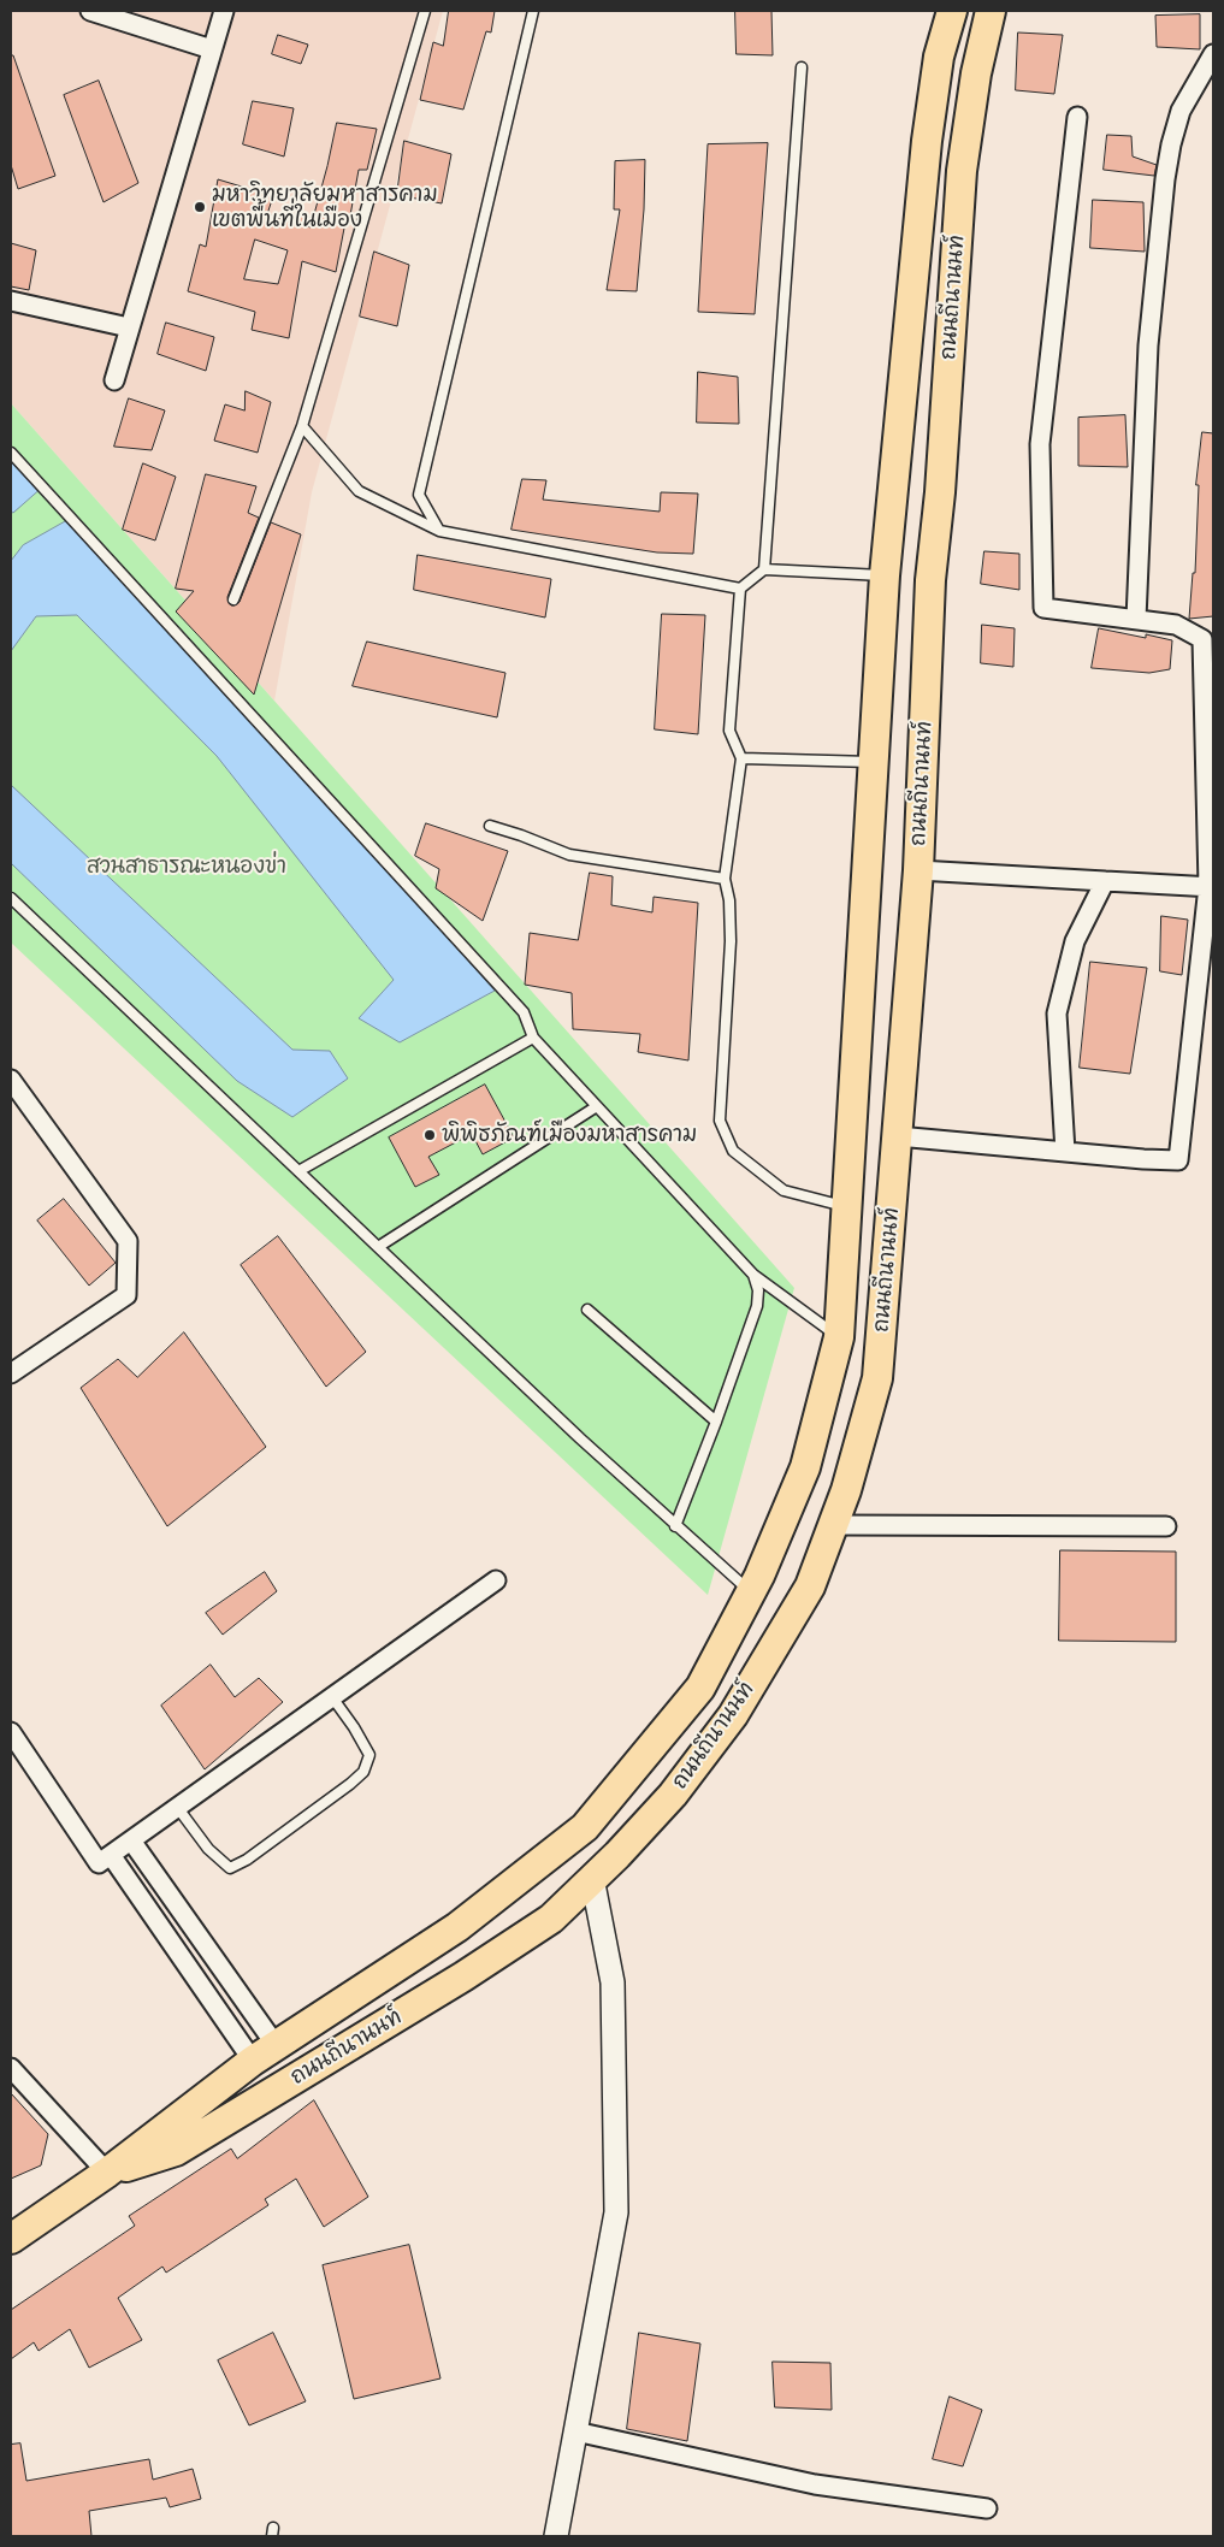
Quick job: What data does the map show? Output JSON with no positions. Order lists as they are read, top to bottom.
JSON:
{
  "streets": {
    "main road": ["ถนนถีนานนท์"]
  },
  "parks": ["สวนสาธารณะหนองข่า"],
  "places": ["มหาวิทยาลัยมหาสารคาม เขตพื้นที่ในเมือง", "พิพิธภัณฑ์เมืองมหาสารคาม"]
}
